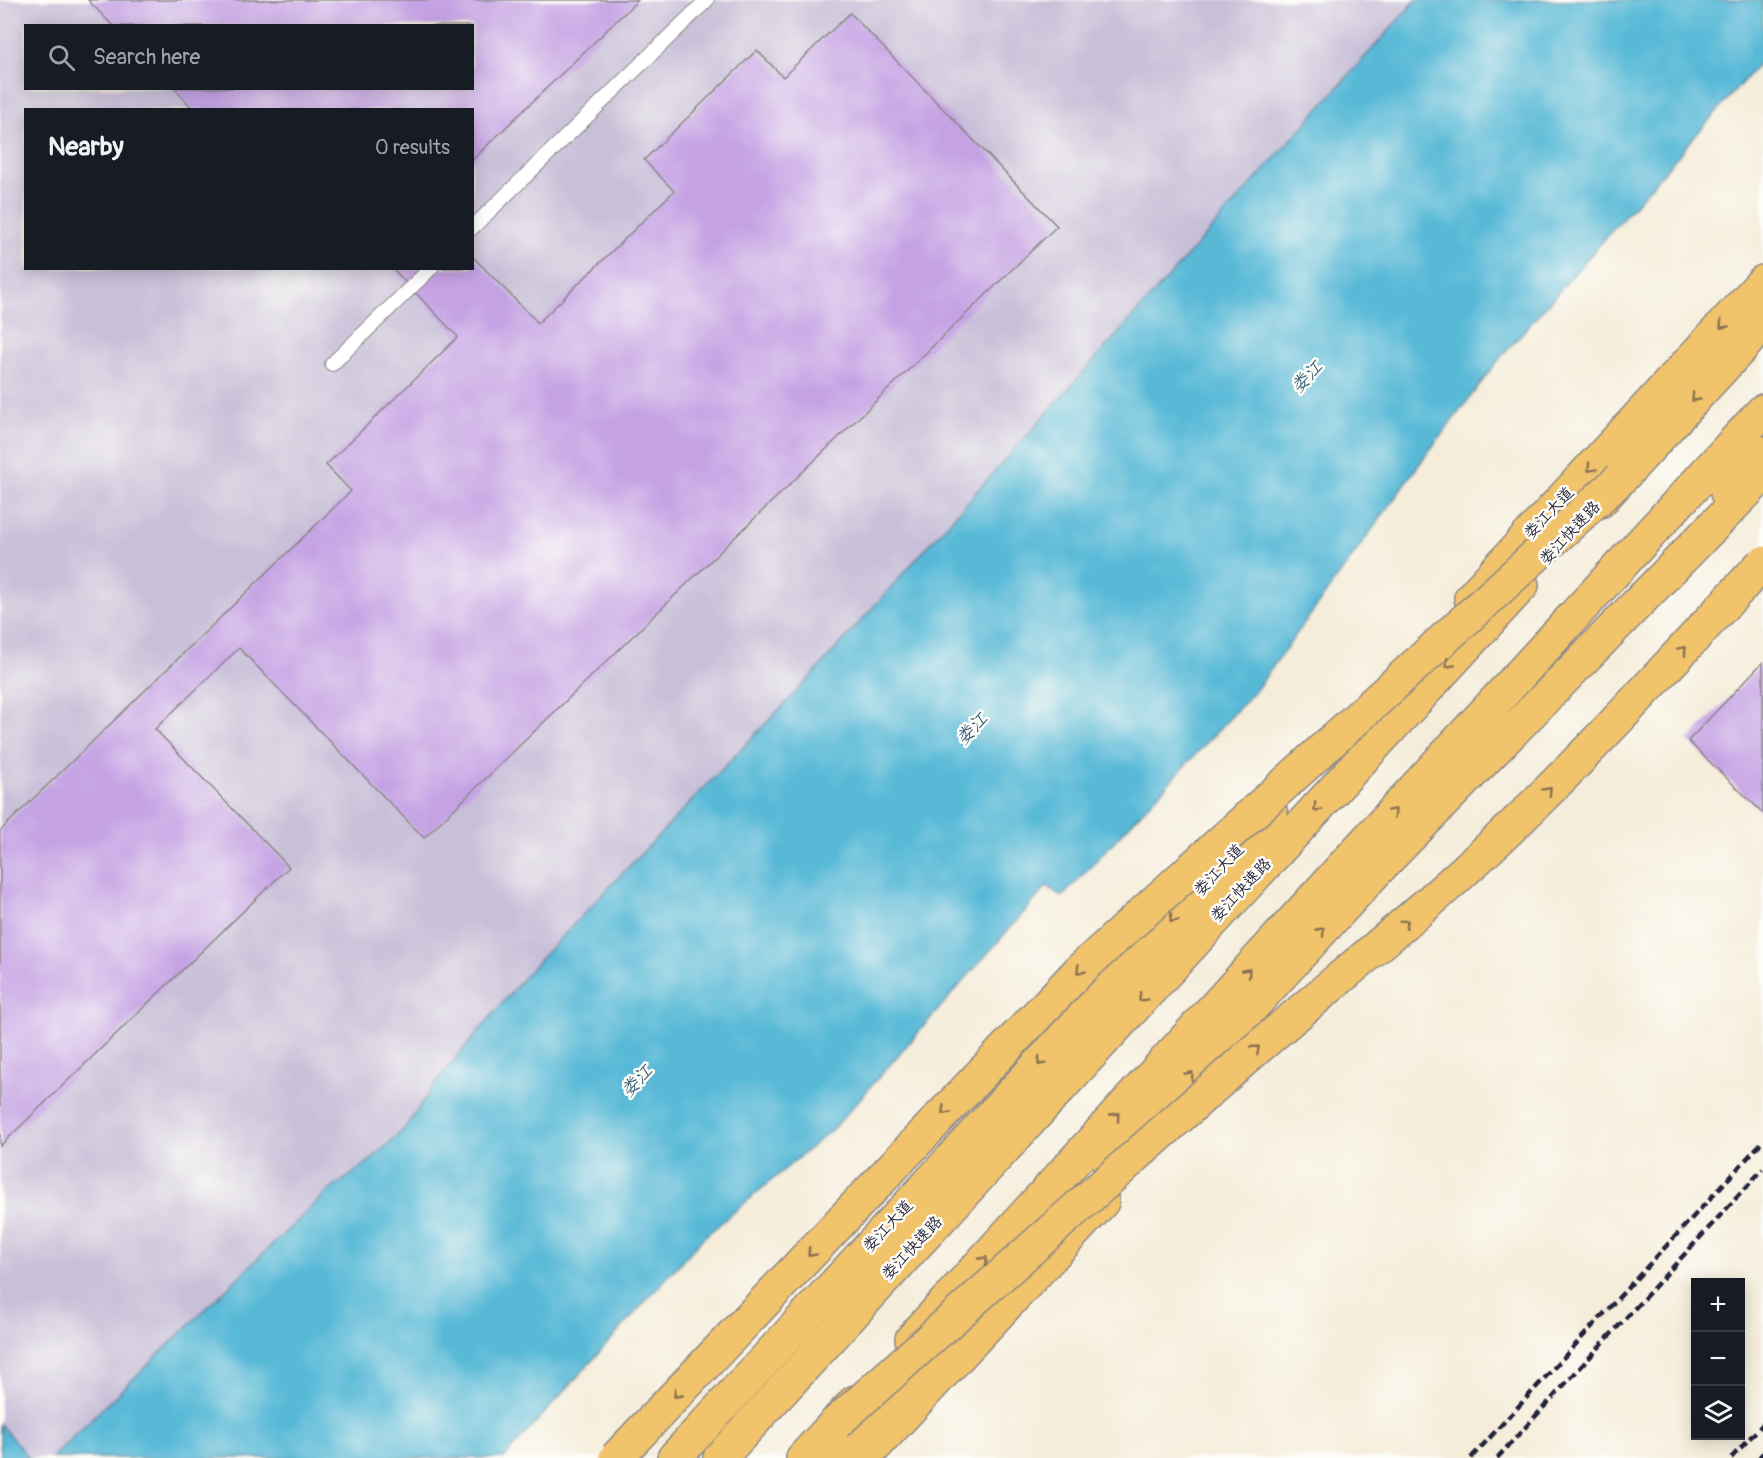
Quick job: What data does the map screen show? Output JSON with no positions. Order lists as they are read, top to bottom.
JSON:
{
  "streets": {
    "main road": ["娄江大道", "娄江快速路"]
  },
  "water": ["娄江"],
  "page": {
    "search": "Search here",
    "heading": ["Nearby", "0 results"],
    "map_buttons": ["+", "−"]
  }
}
